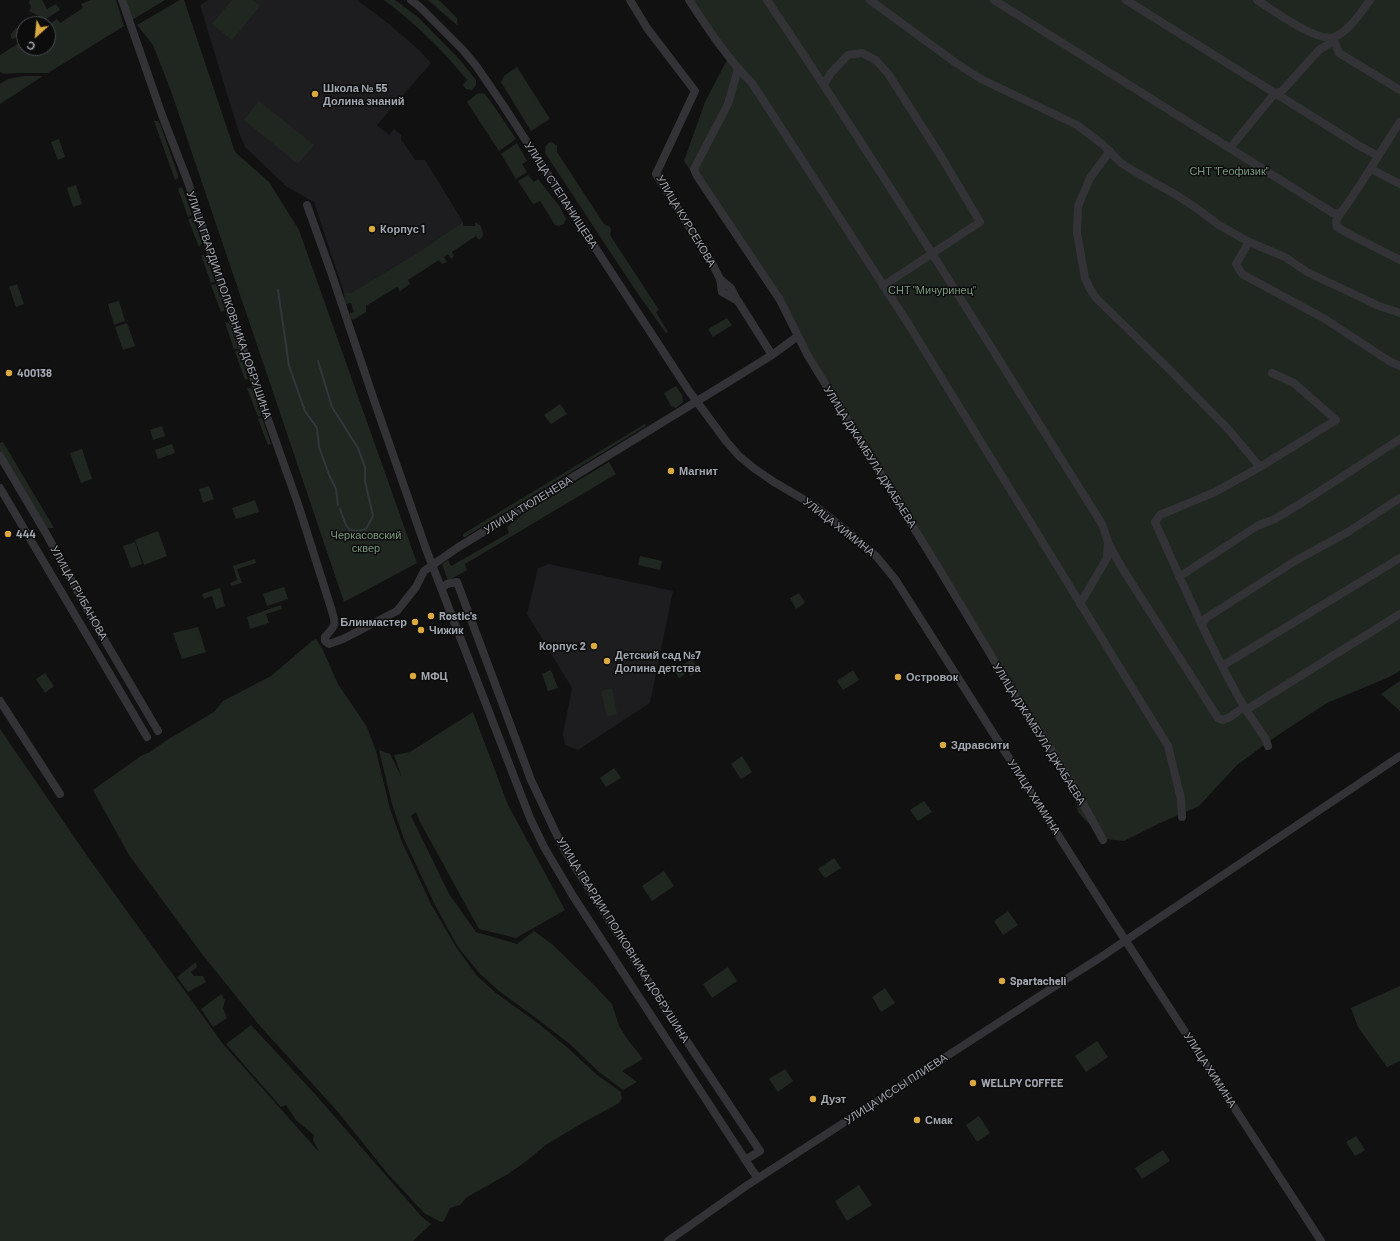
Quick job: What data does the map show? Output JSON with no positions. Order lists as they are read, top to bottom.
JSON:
{
  "streets": {
    "street": [
      "УЛИЦА СТЕПАНИЩЕВА",
      "УЛИЦА КУРСЕКОВА",
      "УЛИЦА ГВАРДИИ ПОЛКОВНИКА ДОБРУШИНА",
      "УЛИЦА ДЖАМБУЛА ДЖАБАЕВА",
      "УЛИЦА ТЮЛЕНЕВА",
      "УЛИЦА ХИМИНА",
      "УЛИЦА ГРИБАНОВА",
      "УЛИЦА ИССЫ ПЛИЕВА"
    ]
  },
  "crossings": [
    ["УЛИЦА СТЕПАНИЩЕВА", "УЛИЦА ТЮЛЕНЕВА"],
    ["УЛИЦА СТЕПАНИЩЕВА", "УЛИЦА ХИМИНА"],
    ["УЛИЦА КУРСЕКОВА", "УЛИЦА ТЮЛЕНЕВА"],
    ["УЛИЦА ГВАРДИИ ПОЛКОВНИКА ДОБРУШИНА", "УЛИЦА ТЮЛЕНЕВА"],
    ["УЛИЦА ГВАРДИИ ПОЛКОВНИКА ДОБРУШИНА", "УЛИЦА ИССЫ ПЛИЕВА"],
    ["УЛИЦА ДЖАМБУЛА ДЖАБАЕВА", "УЛИЦА ТЮЛЕНЕВА"],
    ["УЛИЦА ТЮЛЕНЕВА", "УЛИЦА ХИМИНА"],
    ["УЛИЦА ХИМИНА", "УЛИЦА ИССЫ ПЛИЕВА"]
  ],
  "parks": ["СНТ \"Геофизик\"", "СНТ \"Мичуринец\"", "Черкасовский сквер"],
  "places": [
    "Школа № 55 Долина знаний",
    "Корпус 1",
    "400138",
    "Магнит",
    "444",
    "Rostic's",
    "Блинмастер",
    "Чижик",
    "Корпус 2",
    "Детский сад №7 Долина детства",
    "МФЦ",
    "Островок",
    "Здравсити",
    "Spartacheli",
    "WELLPY COFFEE",
    "Дуэт",
    "Смак"
  ],
  "north": "bottom left"
}
